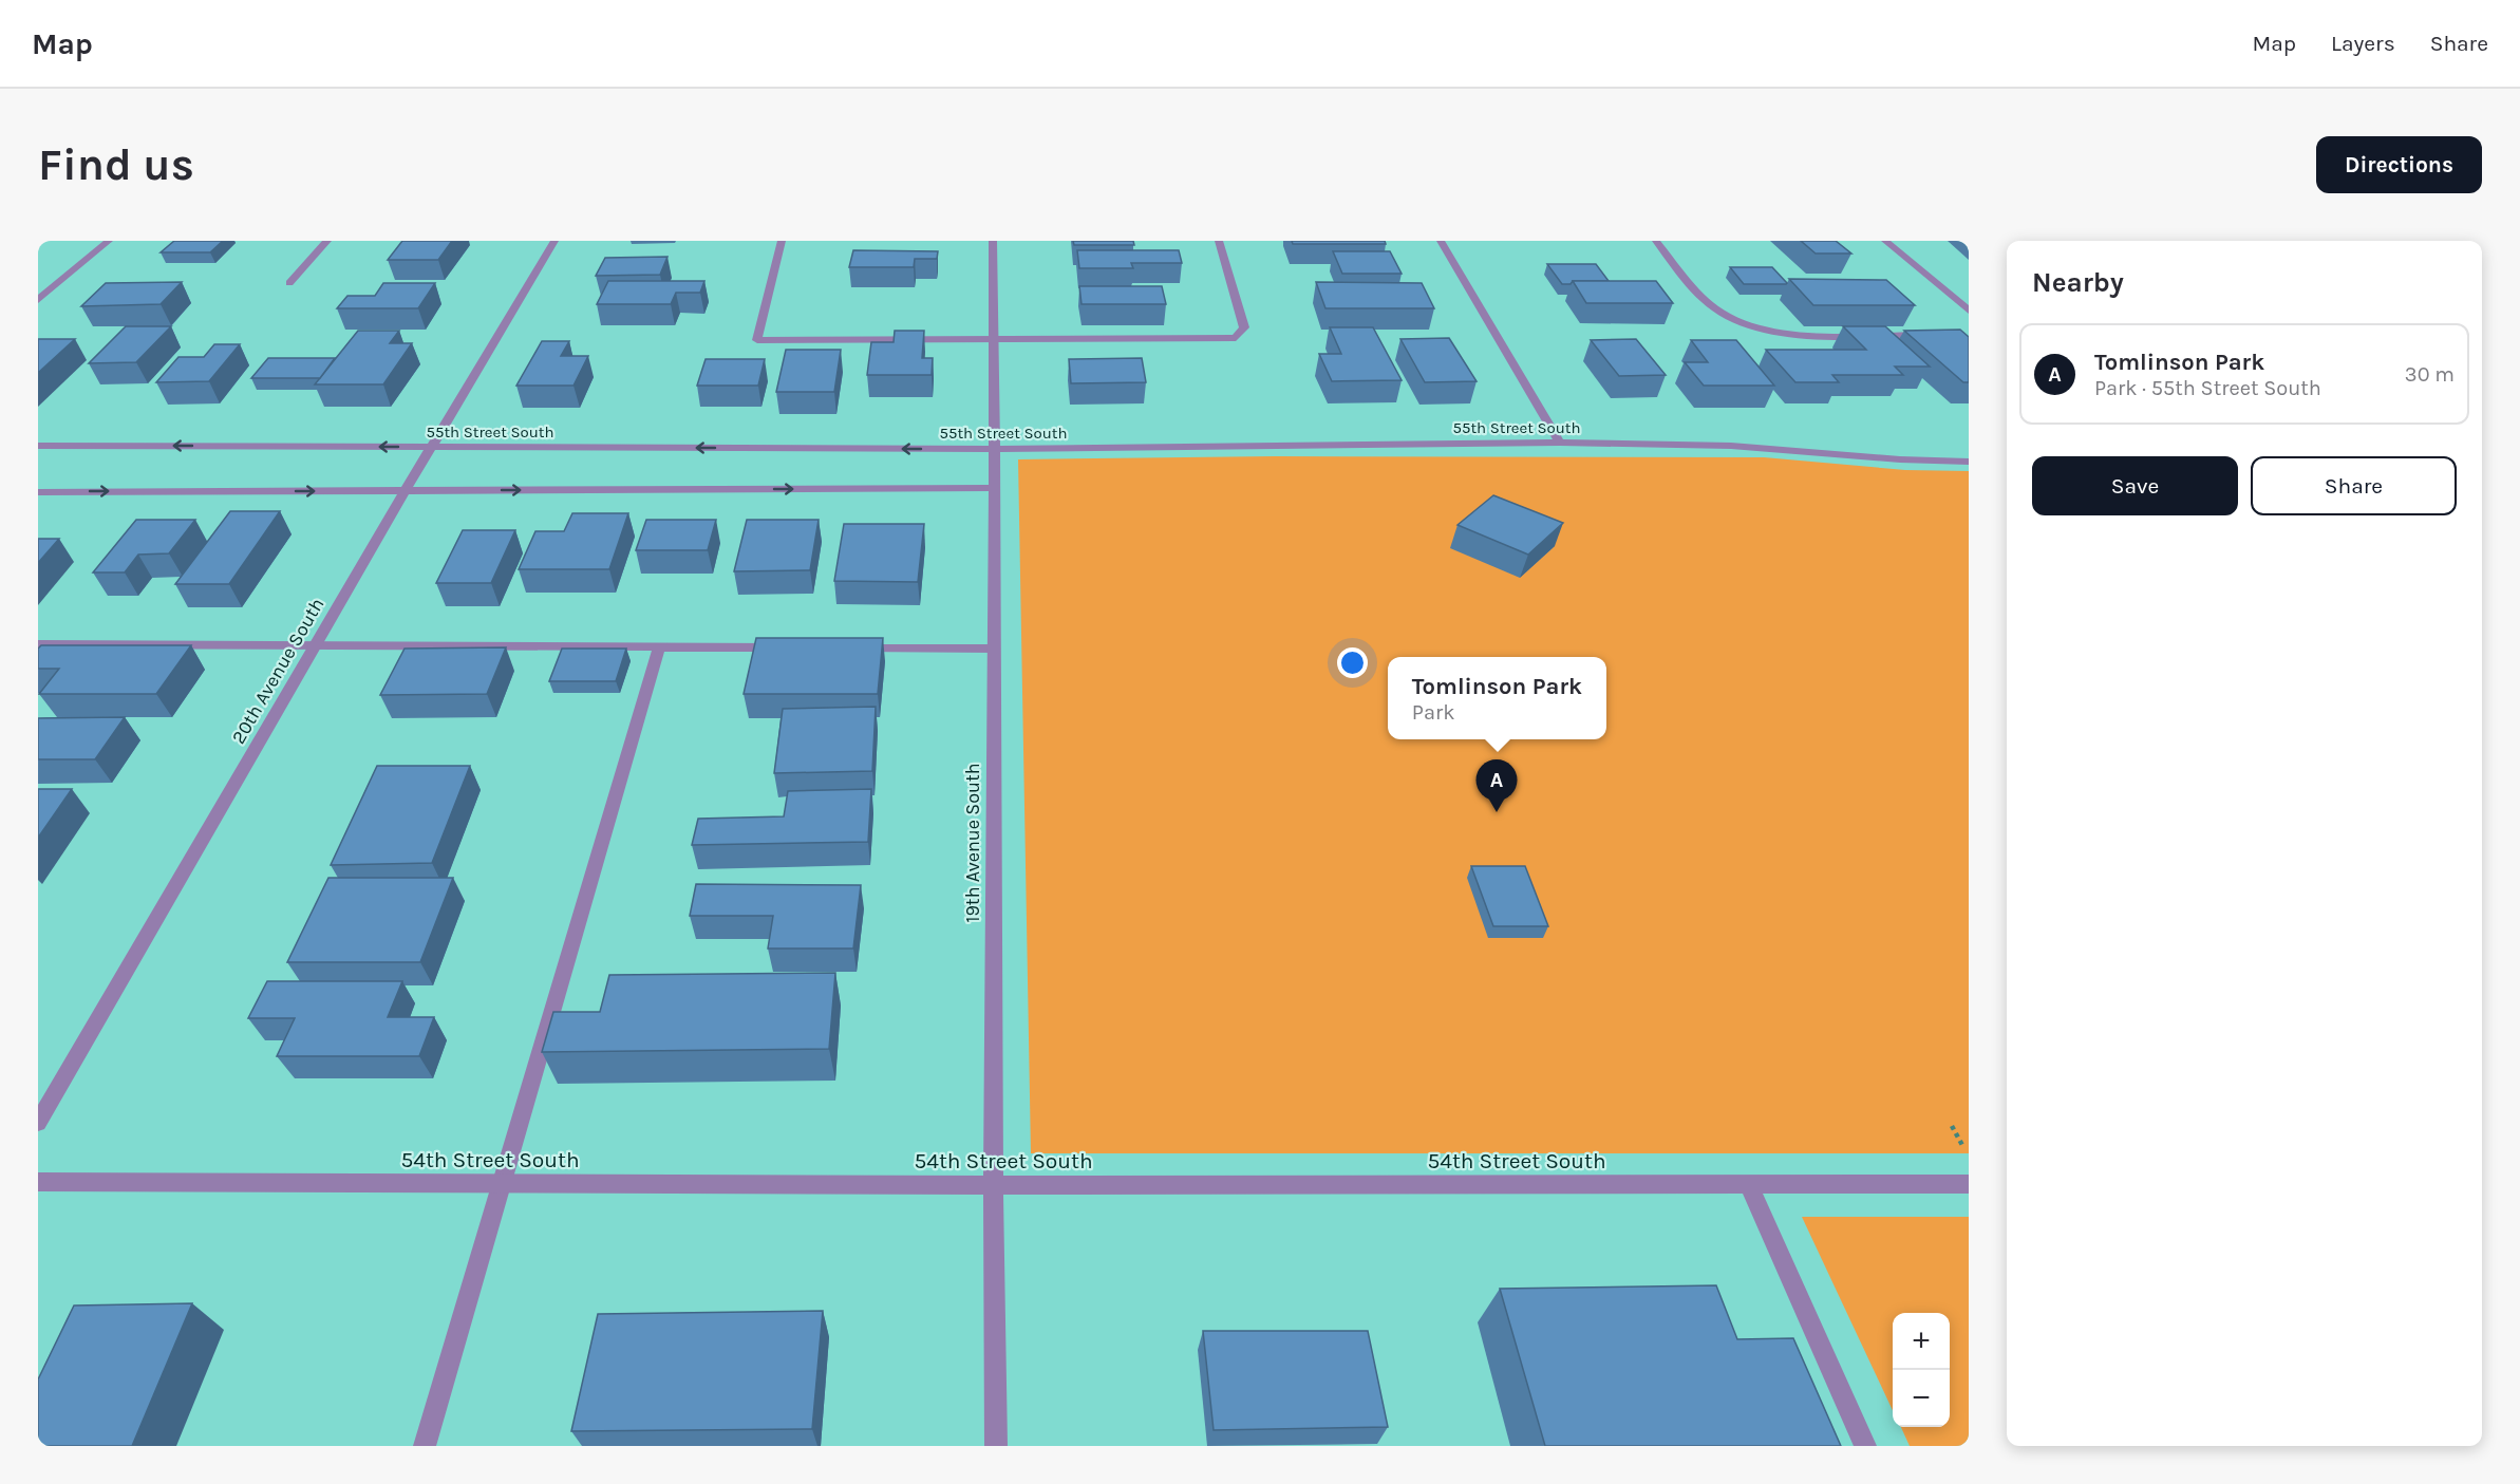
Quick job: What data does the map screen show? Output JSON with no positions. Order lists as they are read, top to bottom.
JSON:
{
  "streets": {
    "street": [
      "55th Street South",
      "20th Avenue South",
      "19th Avenue South",
      "54th Street South"
    ]
  },
  "crossings": [
    ["55th Street South", "20th Avenue South"],
    ["55th Street South", "19th Avenue South"],
    ["19th Avenue South", "54th Street South"]
  ],
  "page": {
    "header": "Map",
    "nav": ["Map", "Layers", "Share"],
    "buttons": [
      "Directions",
      ["Save", "Share"]
    ],
    "title": "Find us",
    "heading": "Nearby",
    "list": [
      {
        "mark": "A",
        "name": "Tomlinson Park",
        "note": "Park · 55th Street South",
        "value": "30 m"
      }
    ],
    "popup": ["Tomlinson Park", "Park"],
    "pins": "A",
    "map_buttons": ["+", "−"]
  }
}
